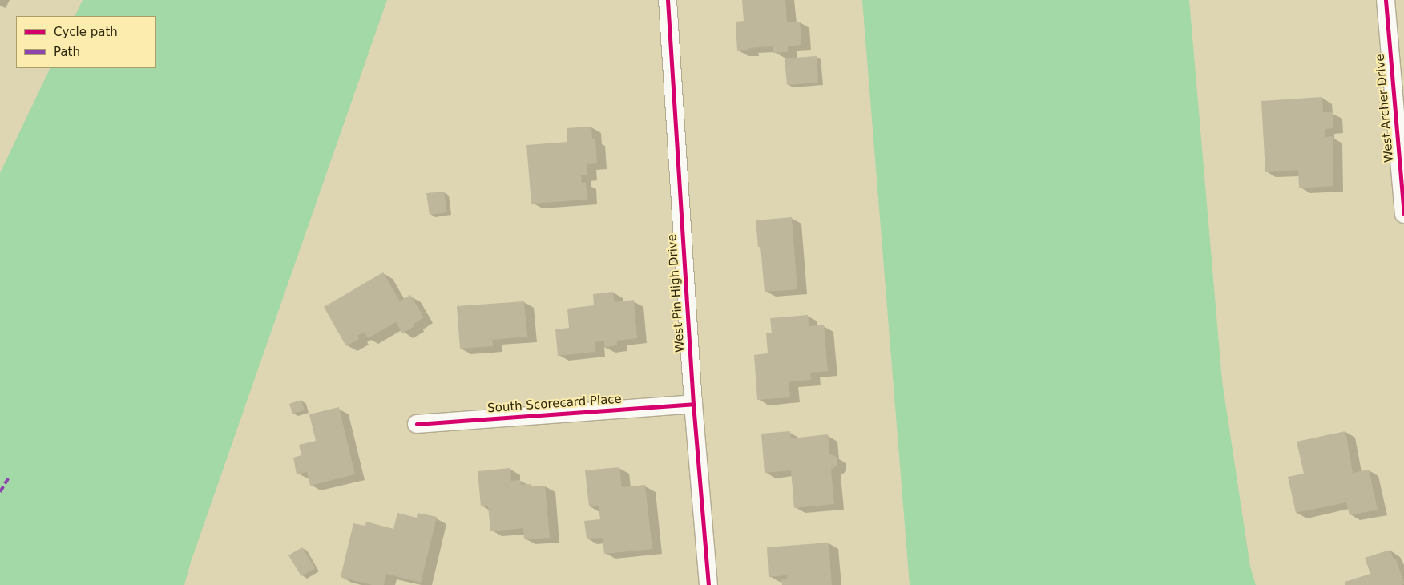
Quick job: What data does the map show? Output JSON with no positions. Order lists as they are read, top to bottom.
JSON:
{
  "streets": {
    "street": ["West Archer Drive", "West Pin High Drive", "South Scorecard Place"]
  },
  "crossings": [
    ["West Pin High Drive", "South Scorecard Place"]
  ],
  "legend": ["Cycle path", "Path"]
}
